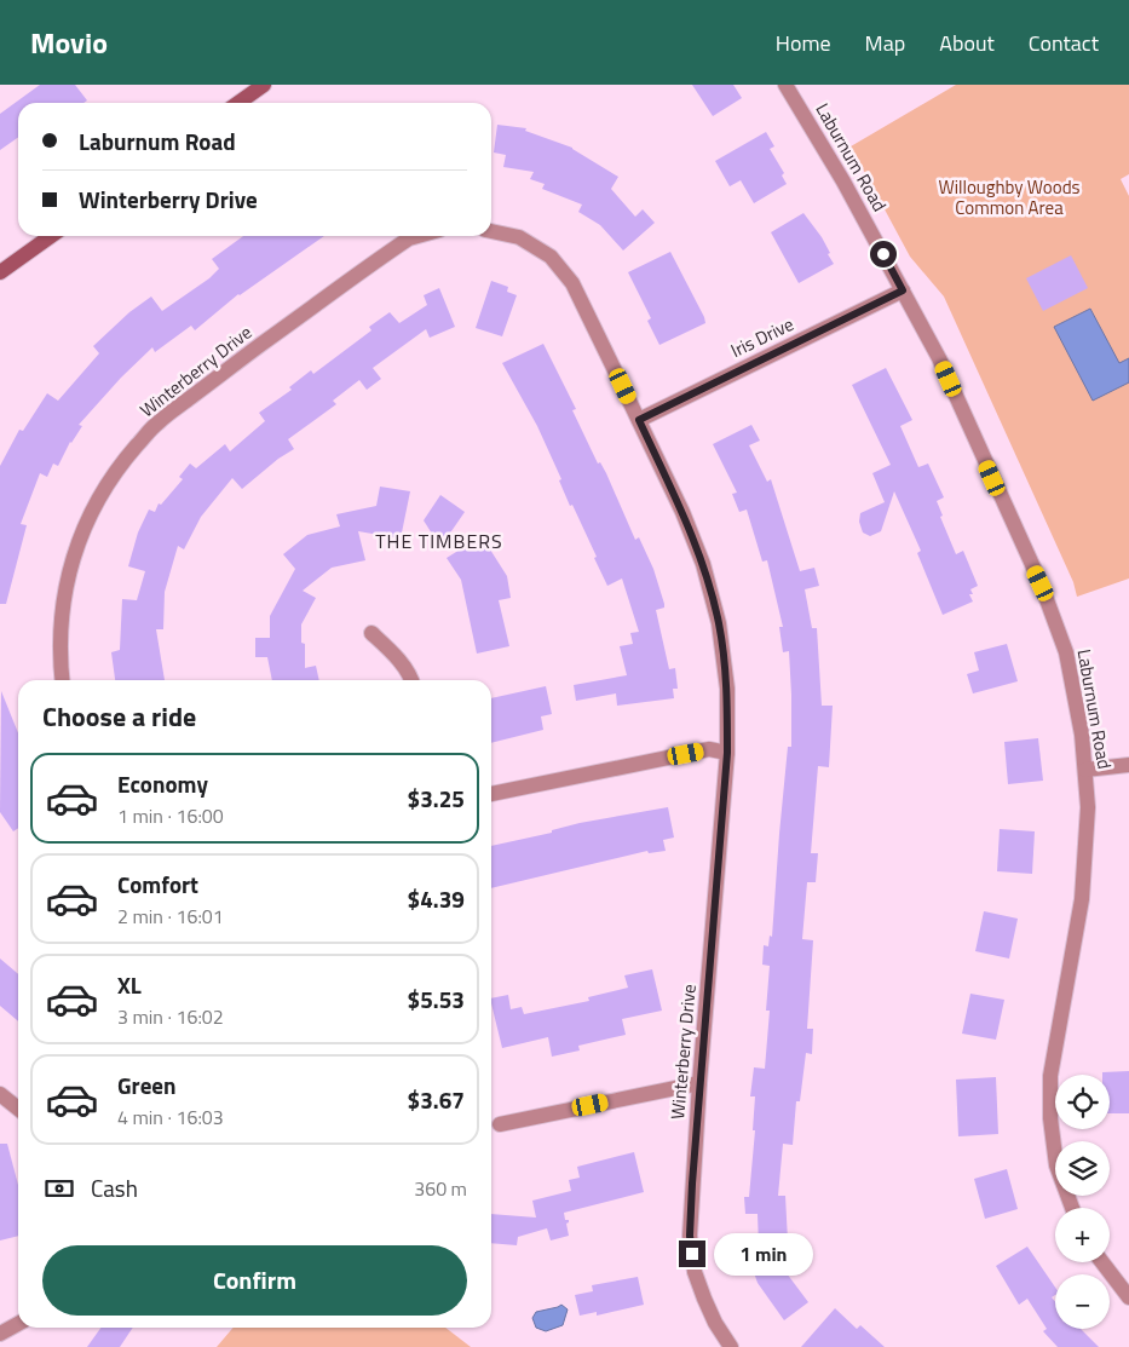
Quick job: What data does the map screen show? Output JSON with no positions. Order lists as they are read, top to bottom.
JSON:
{
  "streets": {
    "street": ["Laburnum Road", "Iris Drive", "Winterberry Drive"]
  },
  "crossings": [
    ["Laburnum Road", "Iris Drive"],
    ["Iris Drive", "Winterberry Drive"]
  ],
  "districts": ["THE TIMBERS"],
  "parks": ["Willoughby Woods Common Area"],
  "page": {
    "header": "Movio",
    "nav": [
      "Home",
      "Map",
      "About",
      "Contact"
    ],
    "banner": ["Laburnum Road", "Winterberry Drive"],
    "heading": "Choose a ride",
    "list": [
      {
        "name": "Economy",
        "note": "1 min · 16:00",
        "value": "$3.25"
      },
      {
        "name": "Comfort",
        "note": "2 min · 16:01",
        "value": "$4.39"
      },
      {
        "name": "XL",
        "note": "3 min · 16:02",
        "value": "$5.53"
      },
      {
        "name": "Green",
        "note": "4 min · 16:03",
        "value": "$3.67"
      }
    ],
    "map_buttons": ["+", "−"],
    "pay": ["Cash", "360 m"],
    "bubble": "1 min",
    "buttons": "Confirm"
  }
}
